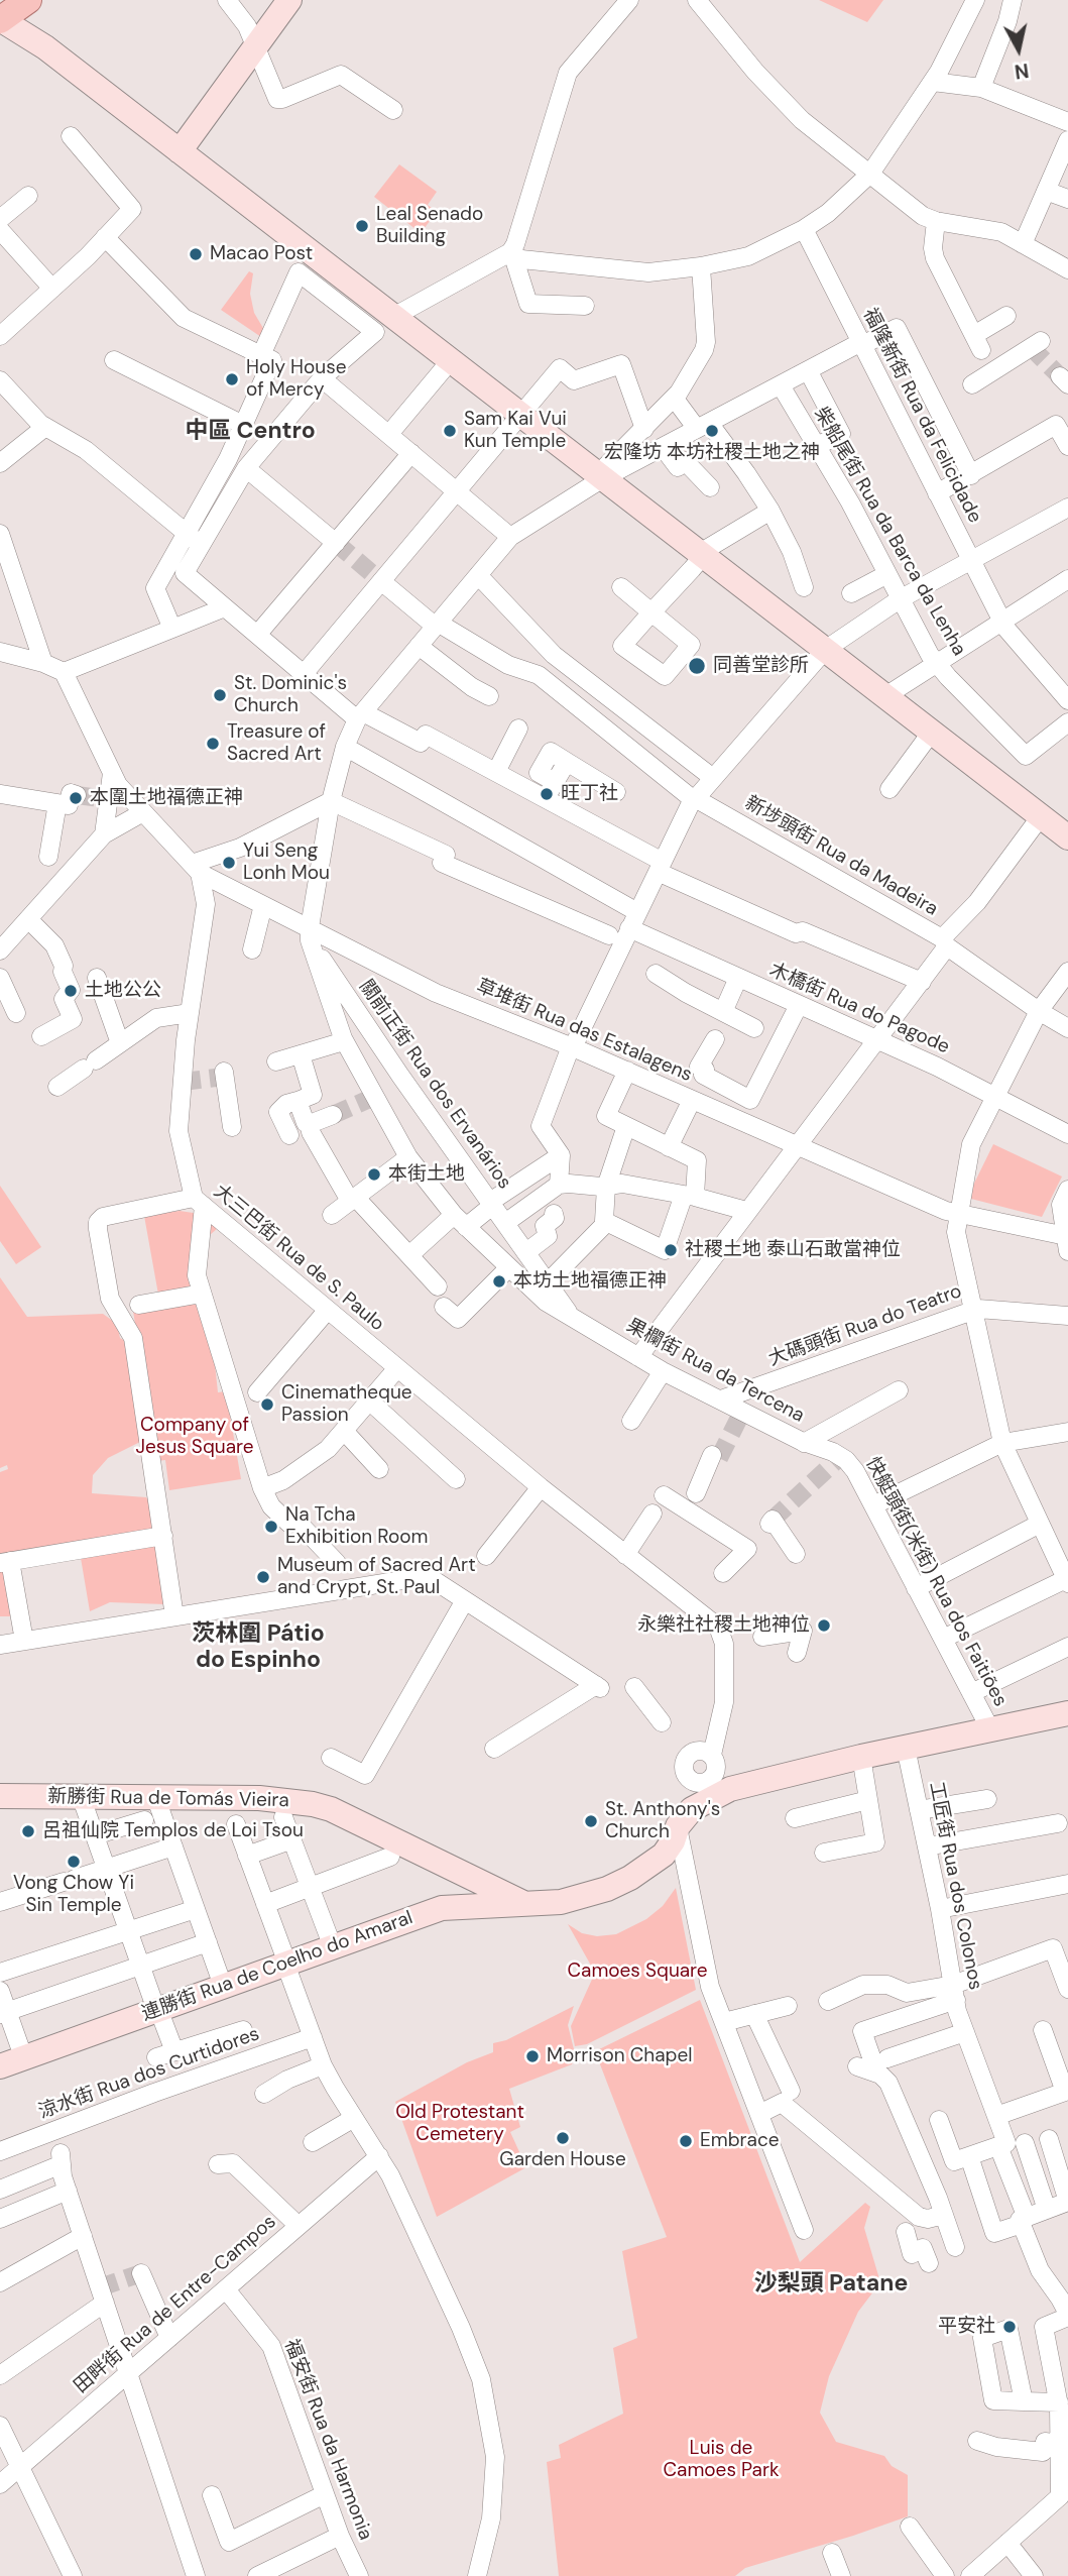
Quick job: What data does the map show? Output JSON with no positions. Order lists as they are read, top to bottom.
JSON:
{
  "streets": {
    "street": [
      "福隆新街 Rua da Felicidade",
      "柴船尾街 Rua da Barca da Lenha",
      "新埗頭街 Rua da Madeira",
      "木橋街 Rua do Pagode",
      "草堆街 Rua das Estalagens",
      "關前正街 Rua dos Ervanários",
      "大三巴街 Rua de S. Paulo",
      "大碼頭街 Rua do Teatro",
      "果欄街 Rua da Tercena",
      "快艇頭街(米街) Rua dos Faitiões",
      "新勝街 Rua de Tomás Vieira",
      "工匠街 Rua dos Colonos",
      "連勝街 Rua de Coelho do Amaral",
      "涼水街 Rua dos Curtidores",
      "田畔街 Rua de Entre-Campos",
      "福安街 Rua da Harmonia"
    ]
  },
  "crossings": [
    ["草堆街 Rua das Estalagens", "關前正街 Rua dos Ervanários"],
    ["草堆街 Rua das Estalagens", "大三巴街 Rua de S. Paulo"],
    ["草堆街 Rua das Estalagens", "果欄街 Rua da Tercena"],
    ["關前正街 Rua dos Ervanários", "果欄街 Rua da Tercena"],
    ["大碼頭街 Rua do Teatro", "果欄街 Rua da Tercena"],
    ["果欄街 Rua da Tercena", "快艇頭街(米街) Rua dos Faitiões"],
    ["新勝街 Rua de Tomás Vieira", "連勝街 Rua de Coelho do Amaral"],
    ["田畔街 Rua de Entre-Campos", "福安街 Rua da Harmonia"]
  ],
  "districts": ["中區 Centro", "茨林圍 Pátio do Espinho", "沙梨頭 Patane"],
  "parks": [
    "Company of Jesus Square",
    "Camoes Square",
    "Old Protestant Cemetery",
    "Luis de Camoes Park"
  ],
  "places": [
    "Leal Senado Building",
    "Macao Post",
    "Holy House of Mercy",
    "Sam Kai Vui Kun Temple",
    "宏隆坊 本坊社稷土地之神",
    "同善堂診所",
    "St. Dominic's Church",
    "Treasure of Sacred Art",
    "旺丁社",
    "本圍土地福德正神",
    "Yui Seng Lonh Mou",
    "土地公公",
    "本街土地",
    "社稷土地 泰山石敢當神位",
    "本坊土地福德正神",
    "Cinematheque Passion",
    "Na Tcha Exhibition Room",
    "Museum of Sacred Art and Crypt, St. Paul",
    "永樂社社稷土地神位",
    "St. Anthony's Church",
    "呂祖仙院 Templos de Loi Tsou",
    "Vong Chow Yi Sin Temple",
    "Morrison Chapel",
    "Garden House",
    "Embrace",
    "平安社"
  ],
  "north": "bottom"
}
